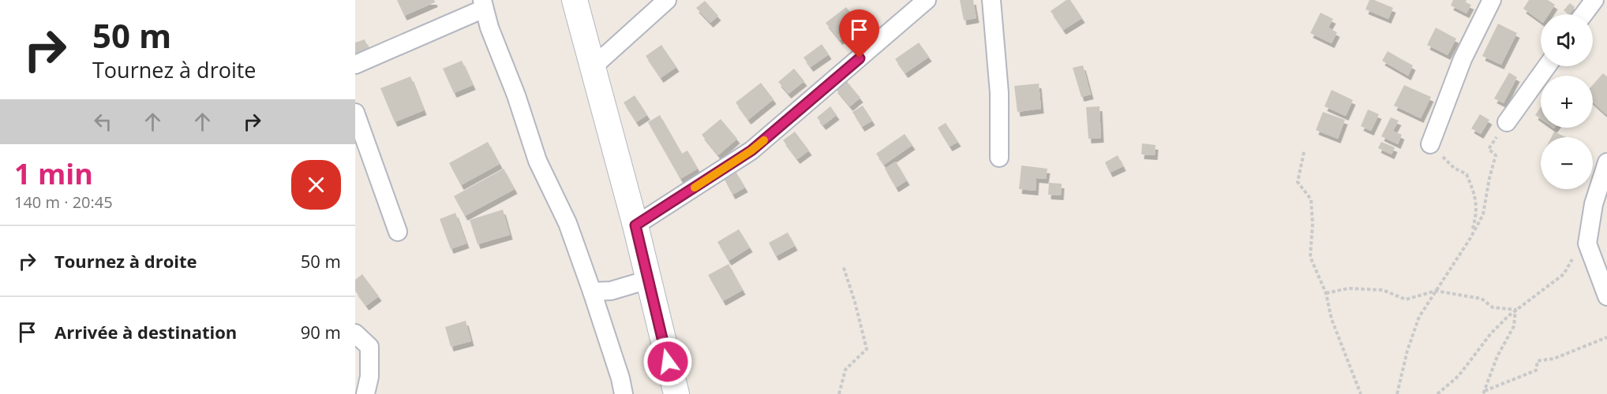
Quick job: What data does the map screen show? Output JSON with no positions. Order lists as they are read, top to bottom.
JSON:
{
  "page": {
    "turn": ["50 m", "Tournez à droite"],
    "map_buttons": ["+", "−"],
    "heading": ["1 min", "140 m · 20:45"],
    "list": [
      {
        "name": "Tournez à droite",
        "value": "50 m"
      },
      {
        "name": "Arrivée à destination",
        "value": "90 m"
      }
    ]
  }
}
